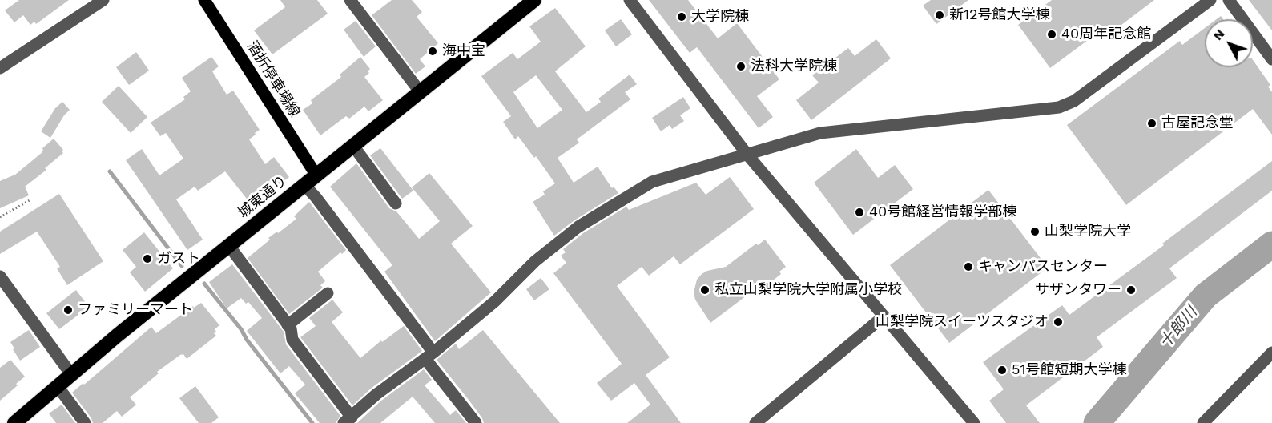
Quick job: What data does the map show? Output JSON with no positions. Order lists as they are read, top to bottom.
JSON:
{
  "streets": {
    "highway": ["城東通り"],
    "main road": ["酒折停車場線"]
  },
  "crossings": [
    ["酒折停車場線", "城東通り"]
  ],
  "water": ["十郎川"],
  "places": [
    "新12号館大学棟",
    "大学院棟",
    "40周年記念館",
    "海中宝",
    "法科大学院棟",
    "古屋記念堂",
    "40号館経営情報学部棟",
    "山梨学院大学",
    "ガスト",
    "キャンパスセンター",
    "私立山梨学院大学附属小学校",
    "サザンタワー",
    "ファミリーマート",
    "山梨学院スイーツスタジオ",
    "51号館短期大学棟"
  ],
  "north": "top left"
}
